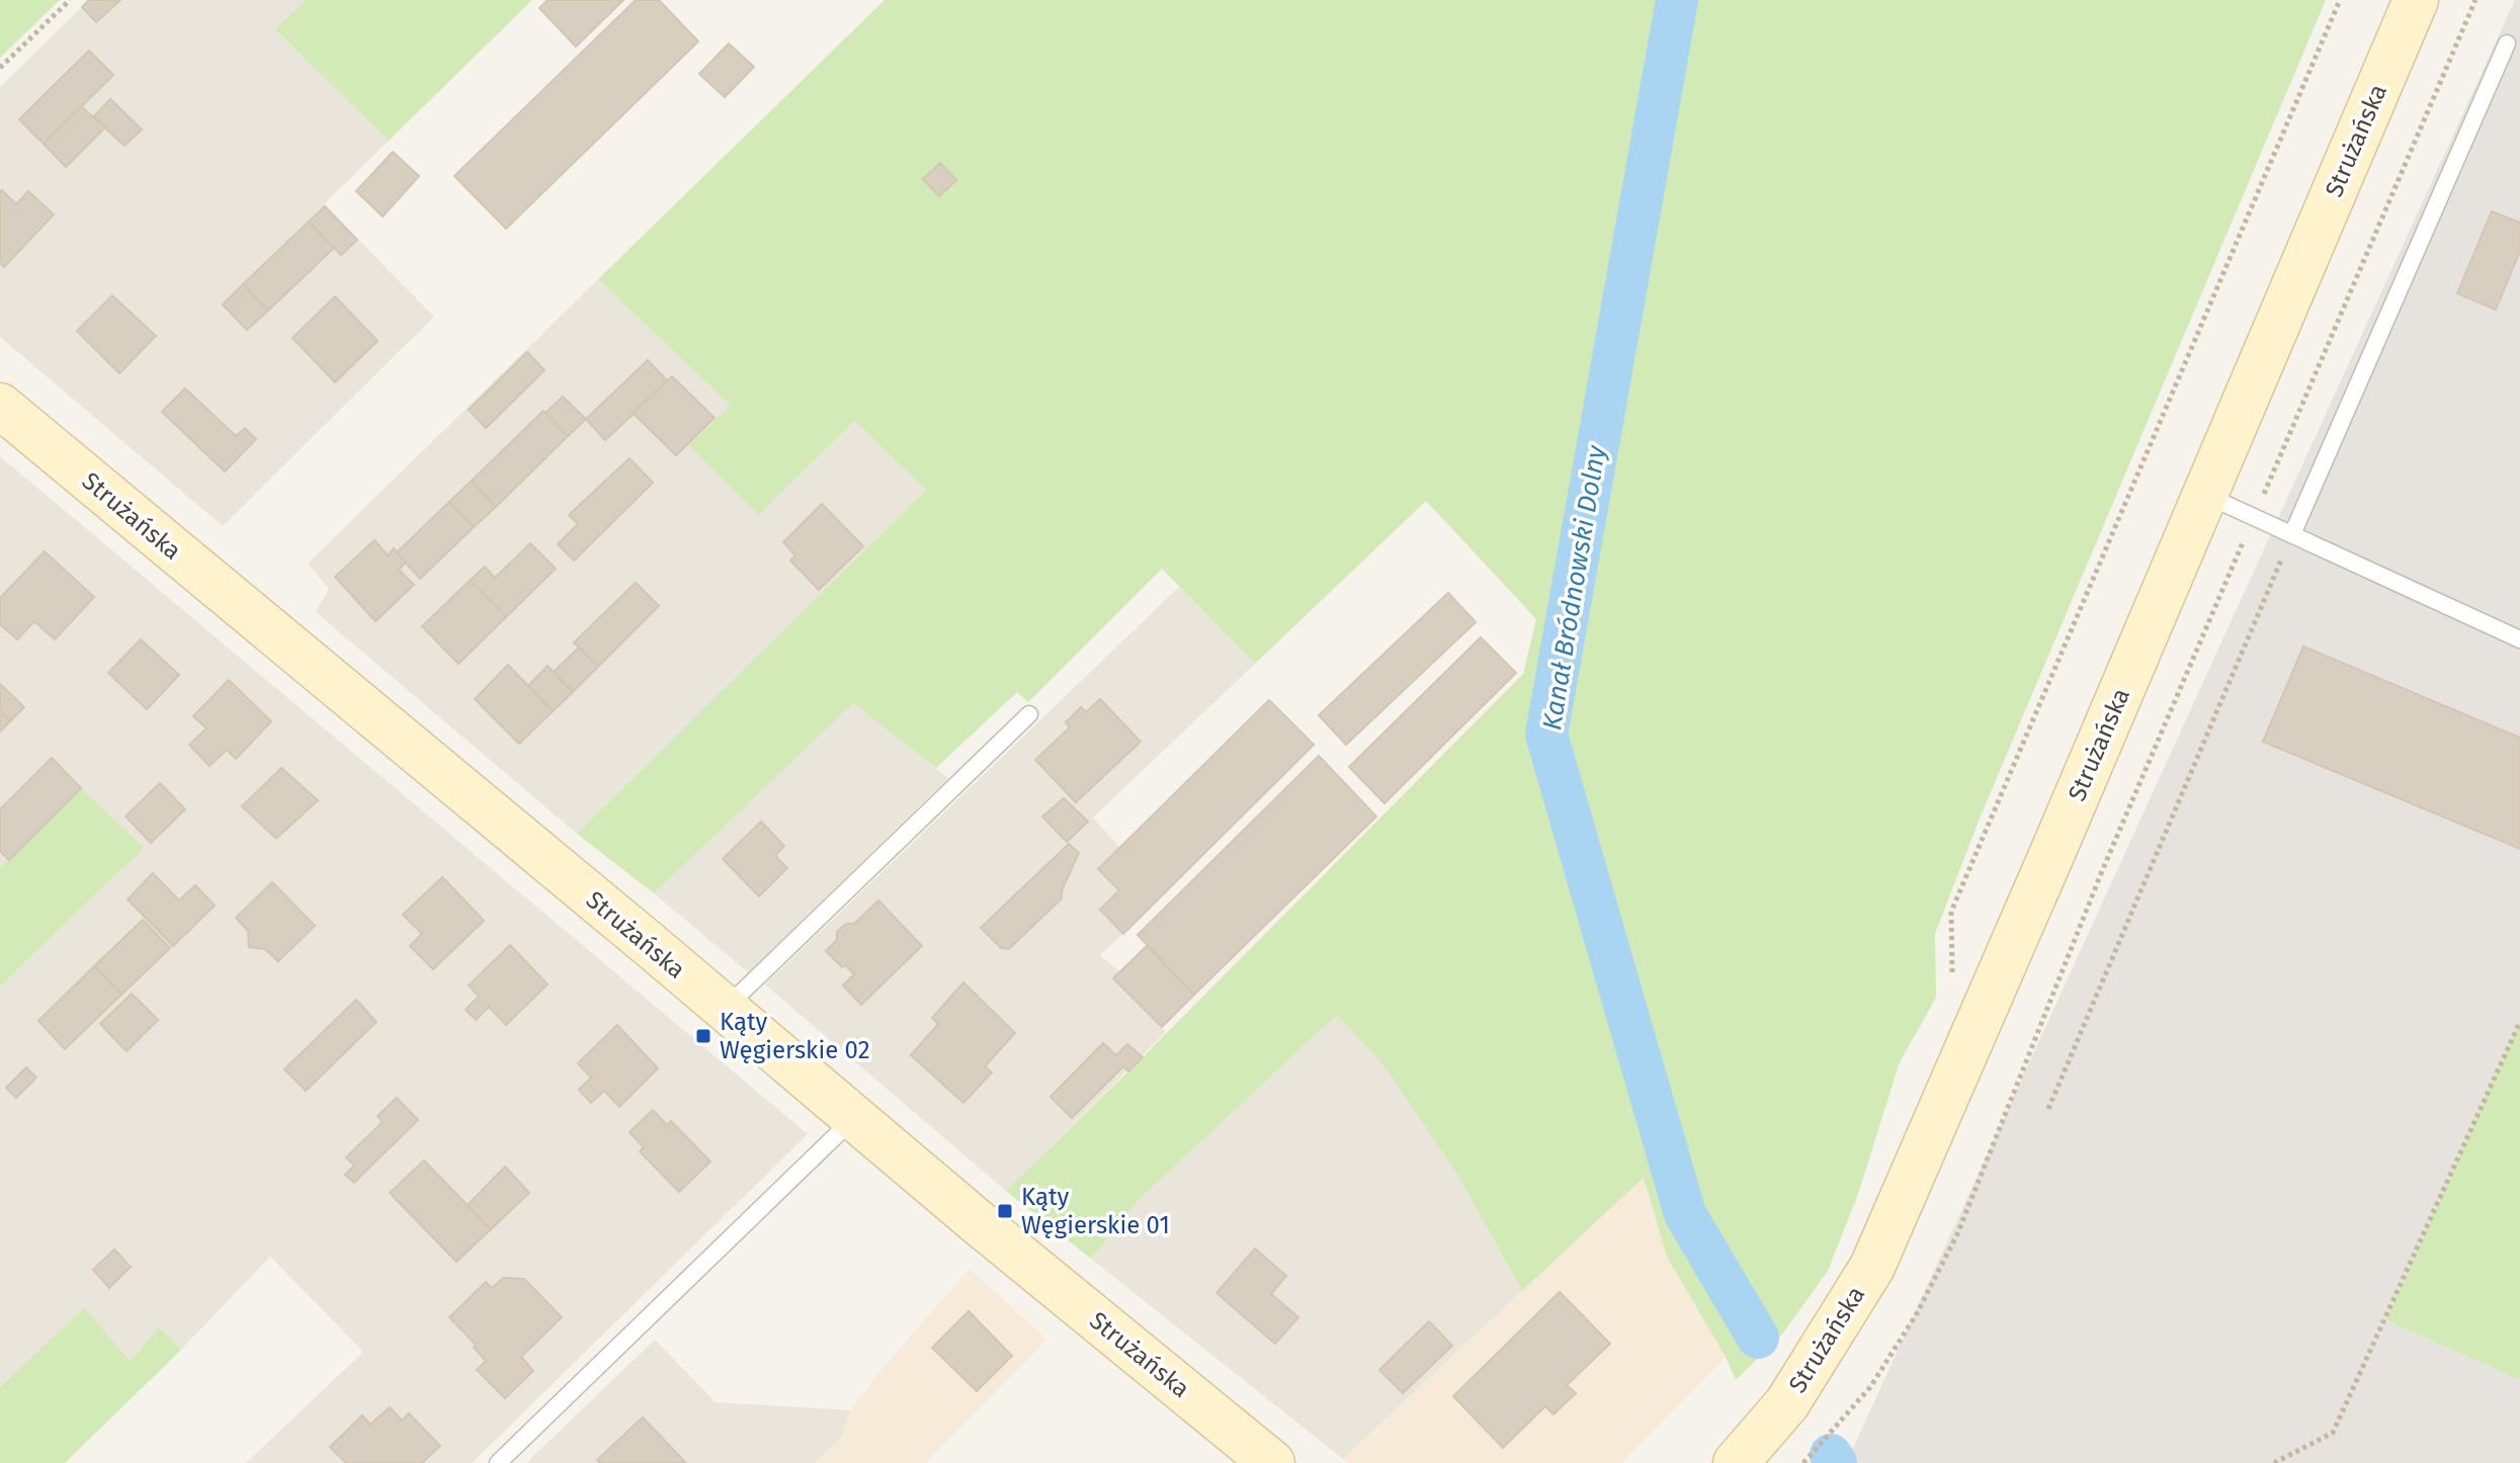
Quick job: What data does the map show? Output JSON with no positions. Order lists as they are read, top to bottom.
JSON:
{
  "streets": {
    "main road": ["Strużańska"]
  },
  "water": ["Kanał Bródnowski Dolny"],
  "places": {
    "transit": ["Kąty Węgierskie 02", "Kąty Węgierskie 01"]
  }
}
